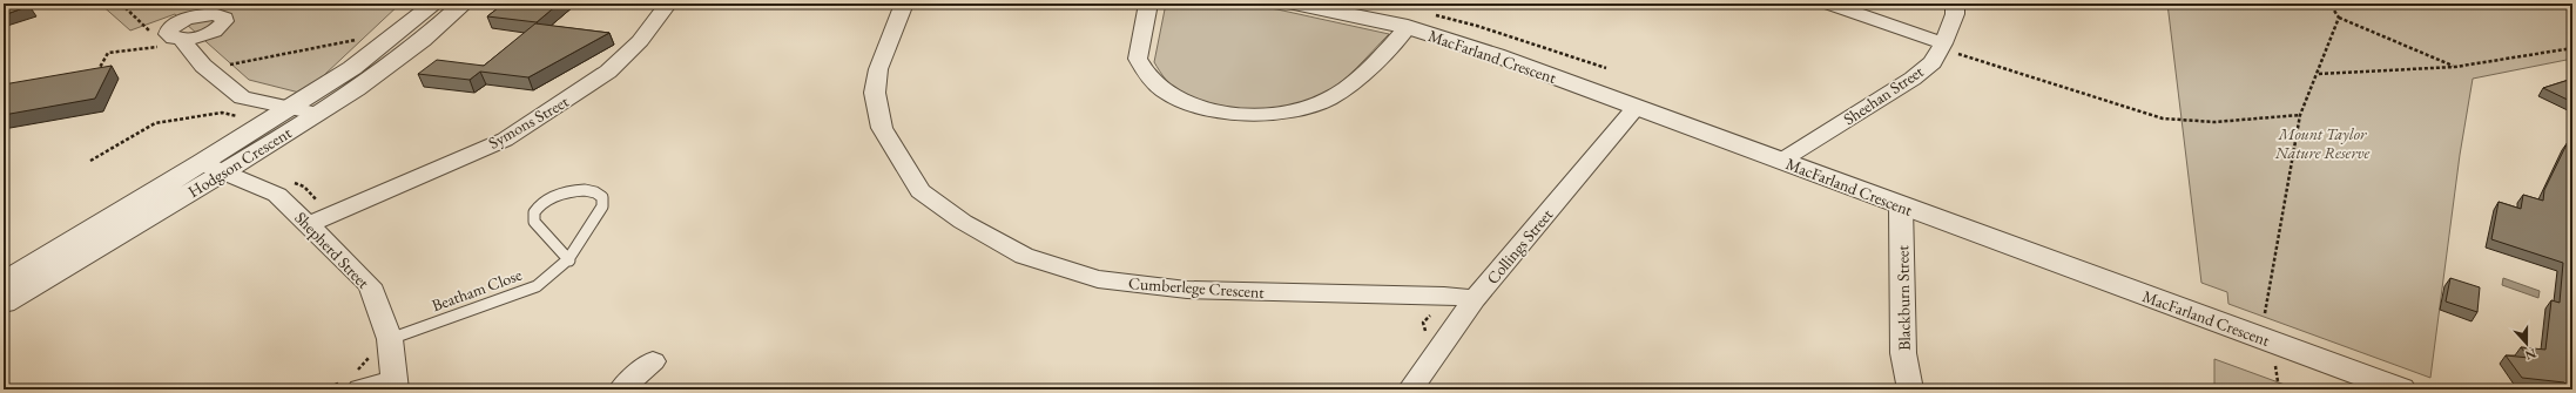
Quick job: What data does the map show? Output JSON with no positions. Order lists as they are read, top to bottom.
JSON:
{
  "streets": {
    "street": [
      "MacFarland Crescent",
      "Sheehan Street",
      "Symons Street",
      "Hodgson Crescent",
      "Collings Street",
      "Shepherd Street",
      "Cumberlege Crescent",
      "Blackburn Street"
    ],
    "lane": ["Beatham Close"]
  },
  "crossings": [
    ["MacFarland Crescent", "Sheehan Street"],
    ["MacFarland Crescent", "Collings Street"],
    ["MacFarland Crescent", "Blackburn Street"],
    ["Symons Street", "Shepherd Street"],
    ["Hodgson Crescent", "Shepherd Street"],
    ["Collings Street", "Cumberlege Crescent"],
    ["Shepherd Street", "Beatham Close"]
  ],
  "parks": ["Mount Taylor Nature Reserve"],
  "north": "bottom"
}
